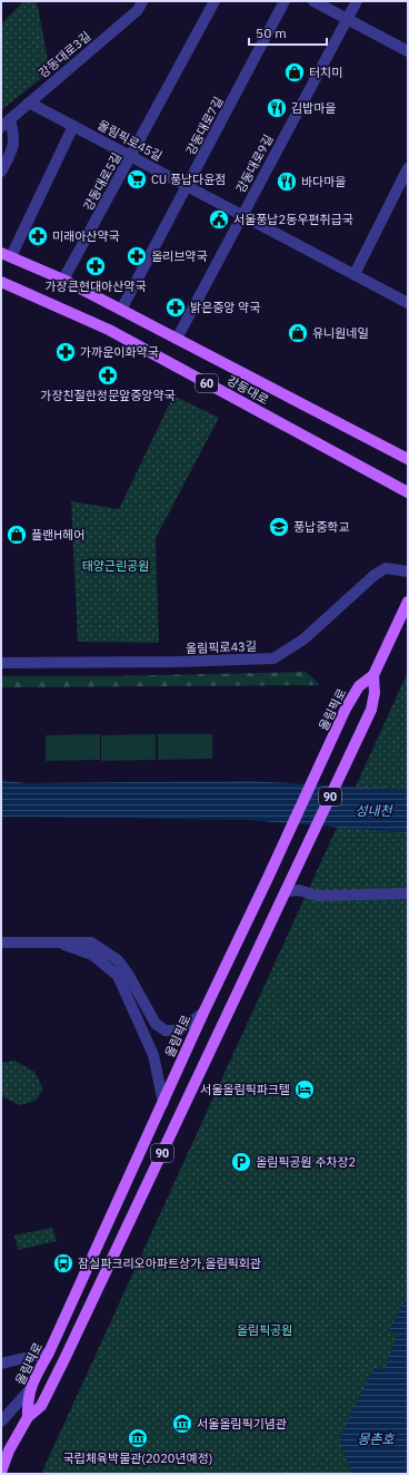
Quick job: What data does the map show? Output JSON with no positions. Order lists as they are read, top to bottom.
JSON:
{
  "streets": {
    "main road": [
      "60",
      "강동대로",
      "올림픽로",
      "90"
    ],
    "street": [
      "강동대로3길",
      "강동대로7길",
      "올림픽로45길",
      "강동대로9길",
      "강동대로5길",
      "올림픽로43길"
    ]
  },
  "crossings": [
    ["강동대로3길", "올림픽로45길"],
    ["강동대로7길", "올림픽로45길"],
    ["강동대로7길", "강동대로"],
    ["올림픽로45길", "강동대로9길"],
    ["올림픽로45길", "강동대로5길"],
    ["올림픽로45길", "강동대로"],
    ["강동대로9길", "강동대로"],
    ["강동대로5길", "강동대로"]
  ],
  "water": ["성내천", "몽촌호"],
  "parks": ["태양근린공원", "올림픽공원"],
  "places": {
    "shop": ["터치미", "유니원네일", "플랜H헤어"],
    "restaurant": ["김밥마을", "바다마을"],
    "supermarket": ["CU 풍납다윤점"],
    "public building": ["서울풍납2동우편취급국"],
    "pharmacy": [
      "미래아산약국",
      "올리브약국",
      "가장큰현대아산약국",
      "밝은중앙 약국",
      "가까운이화약국",
      "가장친절한정문앞중앙약국"
    ],
    "school or university": ["풍납중학교"],
    "hotel": ["서울올림픽파크텔"],
    "parking": ["올림픽공원 주차장2"],
    "bus stop": ["잠실파크리오아파트상가,올림픽회관"],
    "museum": ["서울올림픽기념관", "국립체육박물관(2020년예정)"]
  },
  "scale_bar": "50 m"
}
